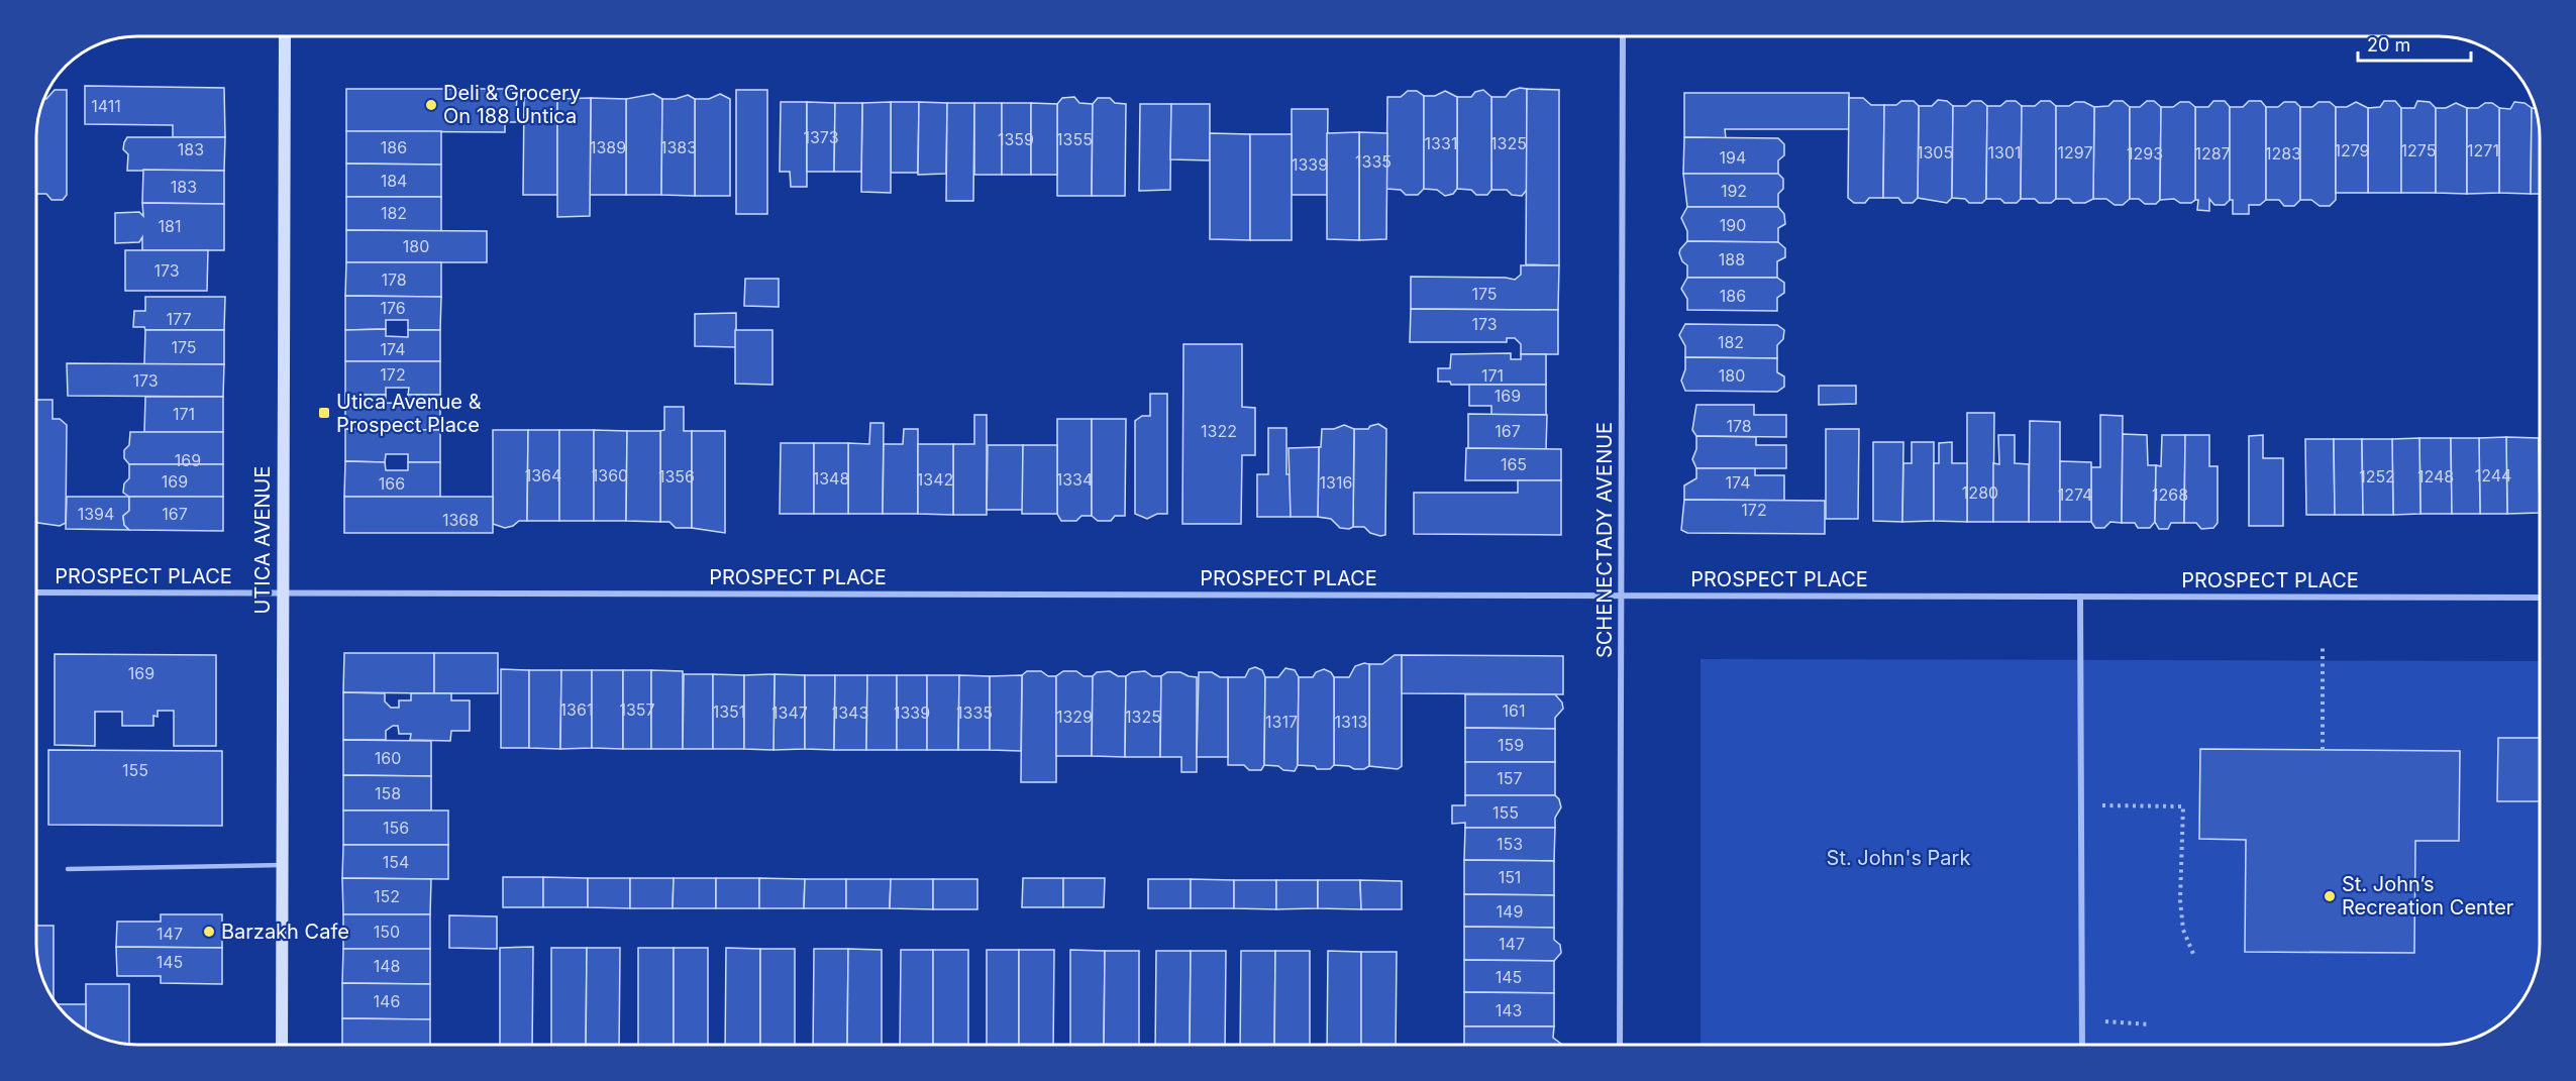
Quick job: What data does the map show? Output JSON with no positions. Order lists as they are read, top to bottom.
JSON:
{
  "streets": {
    "main road": ["UTICA AVENUE"],
    "street": ["SCHENECTADY AVENUE", "PROSPECT PLACE"]
  },
  "crossings": [
    ["UTICA AVENUE", "PROSPECT PLACE"],
    ["SCHENECTADY AVENUE", "PROSPECT PLACE"]
  ],
  "parks": ["St. John's Park"],
  "places": {
    "other": ["Deli & Grocery On 188 Untica", "St. John’s Recreation Center", "Barzakh Cafe"],
    "transit": ["Utica Avenue & Prospect Place"]
  },
  "house_numbers": [
    "1411",
    "1373",
    "1359",
    "1355",
    "1331",
    "1325",
    "186",
    "1389",
    "1383",
    "183",
    "1279",
    "1275",
    "1271",
    "1305",
    "1301",
    "1297",
    "1293",
    "1287",
    "1283",
    "194",
    "1335",
    "1339",
    "184",
    "183",
    "192",
    "182",
    "190",
    "181",
    "180",
    "188",
    "173",
    "178",
    "175",
    "186",
    "176",
    "177",
    "173",
    "182",
    "175",
    "174",
    "172",
    "171",
    "180",
    "173",
    "169",
    "171",
    "178",
    "1322",
    "167",
    "169",
    "165",
    "1364",
    "1360",
    "1244",
    "1356",
    "1252",
    "1248",
    "1348",
    "1342",
    "1334",
    "169",
    "1316",
    "174",
    "166",
    "1280",
    "1274",
    "1268",
    "172",
    "1394",
    "167",
    "1368",
    "169",
    "1361",
    "1357",
    "161",
    "1351",
    "1347",
    "1343",
    "1339",
    "1335",
    "1329",
    "1325",
    "1317",
    "1313",
    "159",
    "160",
    "155",
    "157",
    "158",
    "155",
    "156",
    "153",
    "154",
    "151",
    "152",
    "149",
    "150",
    "147",
    "147",
    "145",
    "148",
    "145",
    "146",
    "143"
  ],
  "scale_bar": "20 m"
}
